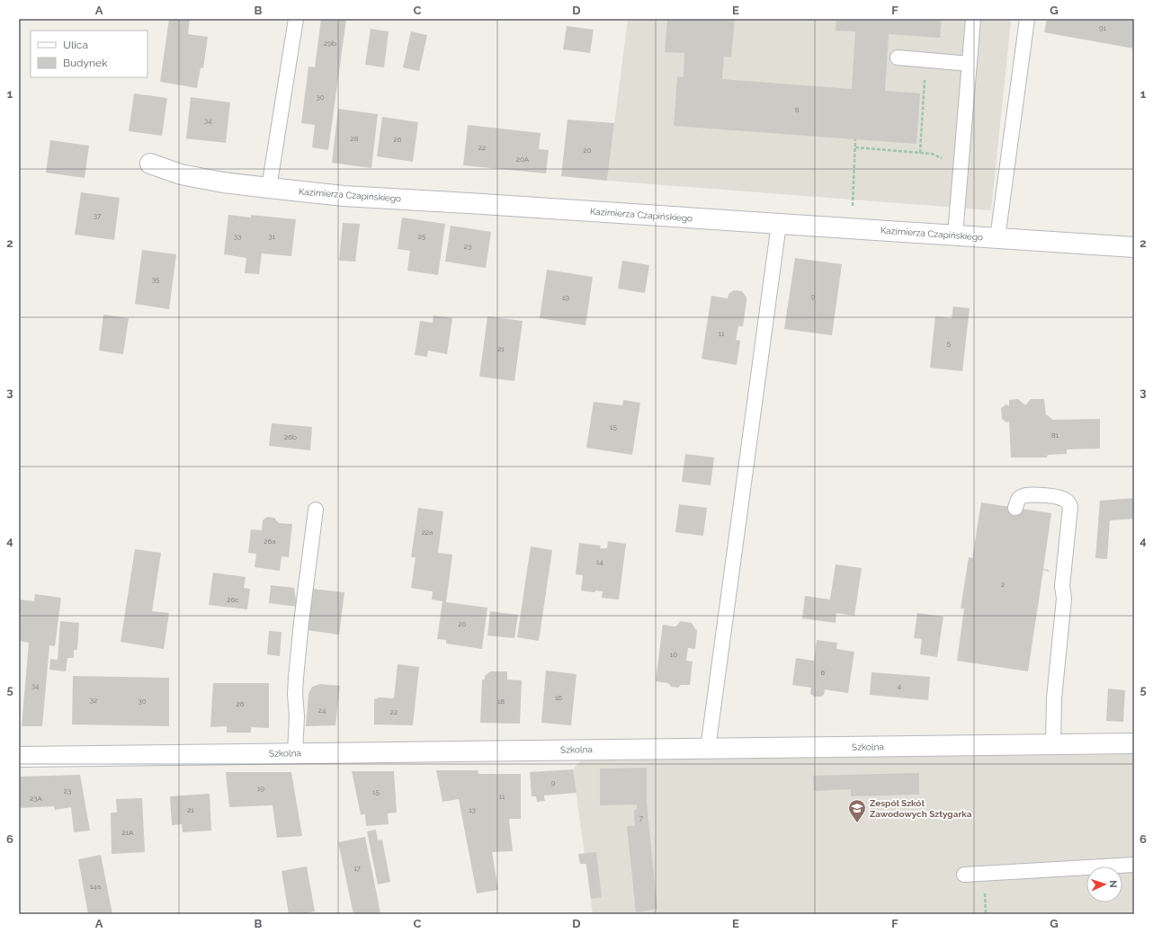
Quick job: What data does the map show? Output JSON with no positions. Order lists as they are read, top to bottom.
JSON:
{
  "streets": {
    "street": ["Kazimierza Czapińskiego", "Szkolna"]
  },
  "places": {
    "school or university": ["Zespół Szkół Zawodowych Sztygarka"]
  },
  "house_numbers": [
    "91",
    "29b",
    "30",
    "8",
    "34",
    "28",
    "26",
    "22",
    "20",
    "20A",
    "37",
    "33",
    "31",
    "25",
    "23",
    "35",
    "9",
    "19",
    "11",
    "5",
    "21",
    "15",
    "81",
    "26b",
    "22a",
    "26a",
    "14",
    "2",
    "26c",
    "20",
    "10",
    "6",
    "34",
    "4",
    "16",
    "32",
    "30",
    "18",
    "26",
    "24",
    "22",
    "9",
    "19",
    "23",
    "15",
    "11",
    "23A",
    "21",
    "13",
    "7",
    "21A",
    "17",
    "14a"
  ],
  "legend": ["Ulica", "Budynek"],
  "north": "right",
  "grid": {
    "columns": [
      "A",
      "B",
      "C",
      "D",
      "E",
      "F",
      "G"
    ],
    "rows": [
      "1",
      "2",
      "3",
      "4",
      "5",
      "6"
    ]
  }
}
